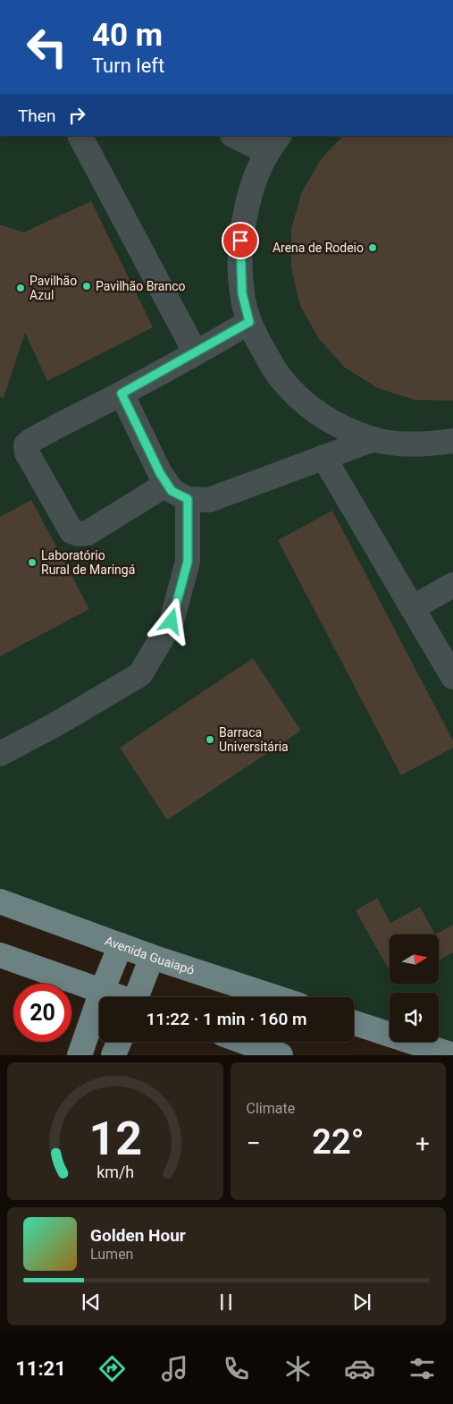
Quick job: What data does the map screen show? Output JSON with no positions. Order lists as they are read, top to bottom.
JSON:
{
  "streets": {
    "main road": ["Avenida Guaiapó"]
  },
  "places": [
    "Arena de Rodeio",
    "Pavilhão Branco",
    "Pavilhão Azul",
    "Laboratório Rural de Maringá",
    "Barraca Universitária"
  ],
  "north": "right",
  "page": {
    "turn": ["40 m", "Turn left"],
    "then": "Then",
    "limit": "20",
    "trip": "11:22 · 1 min · 160 m",
    "tile": "Climate",
    "heat": ["−", "22°", "+"],
    "song": ["Golden Hour", "Lumen"],
    "tabs": "11:21",
    "gauge": ["12", "km/h"]
  }
}
